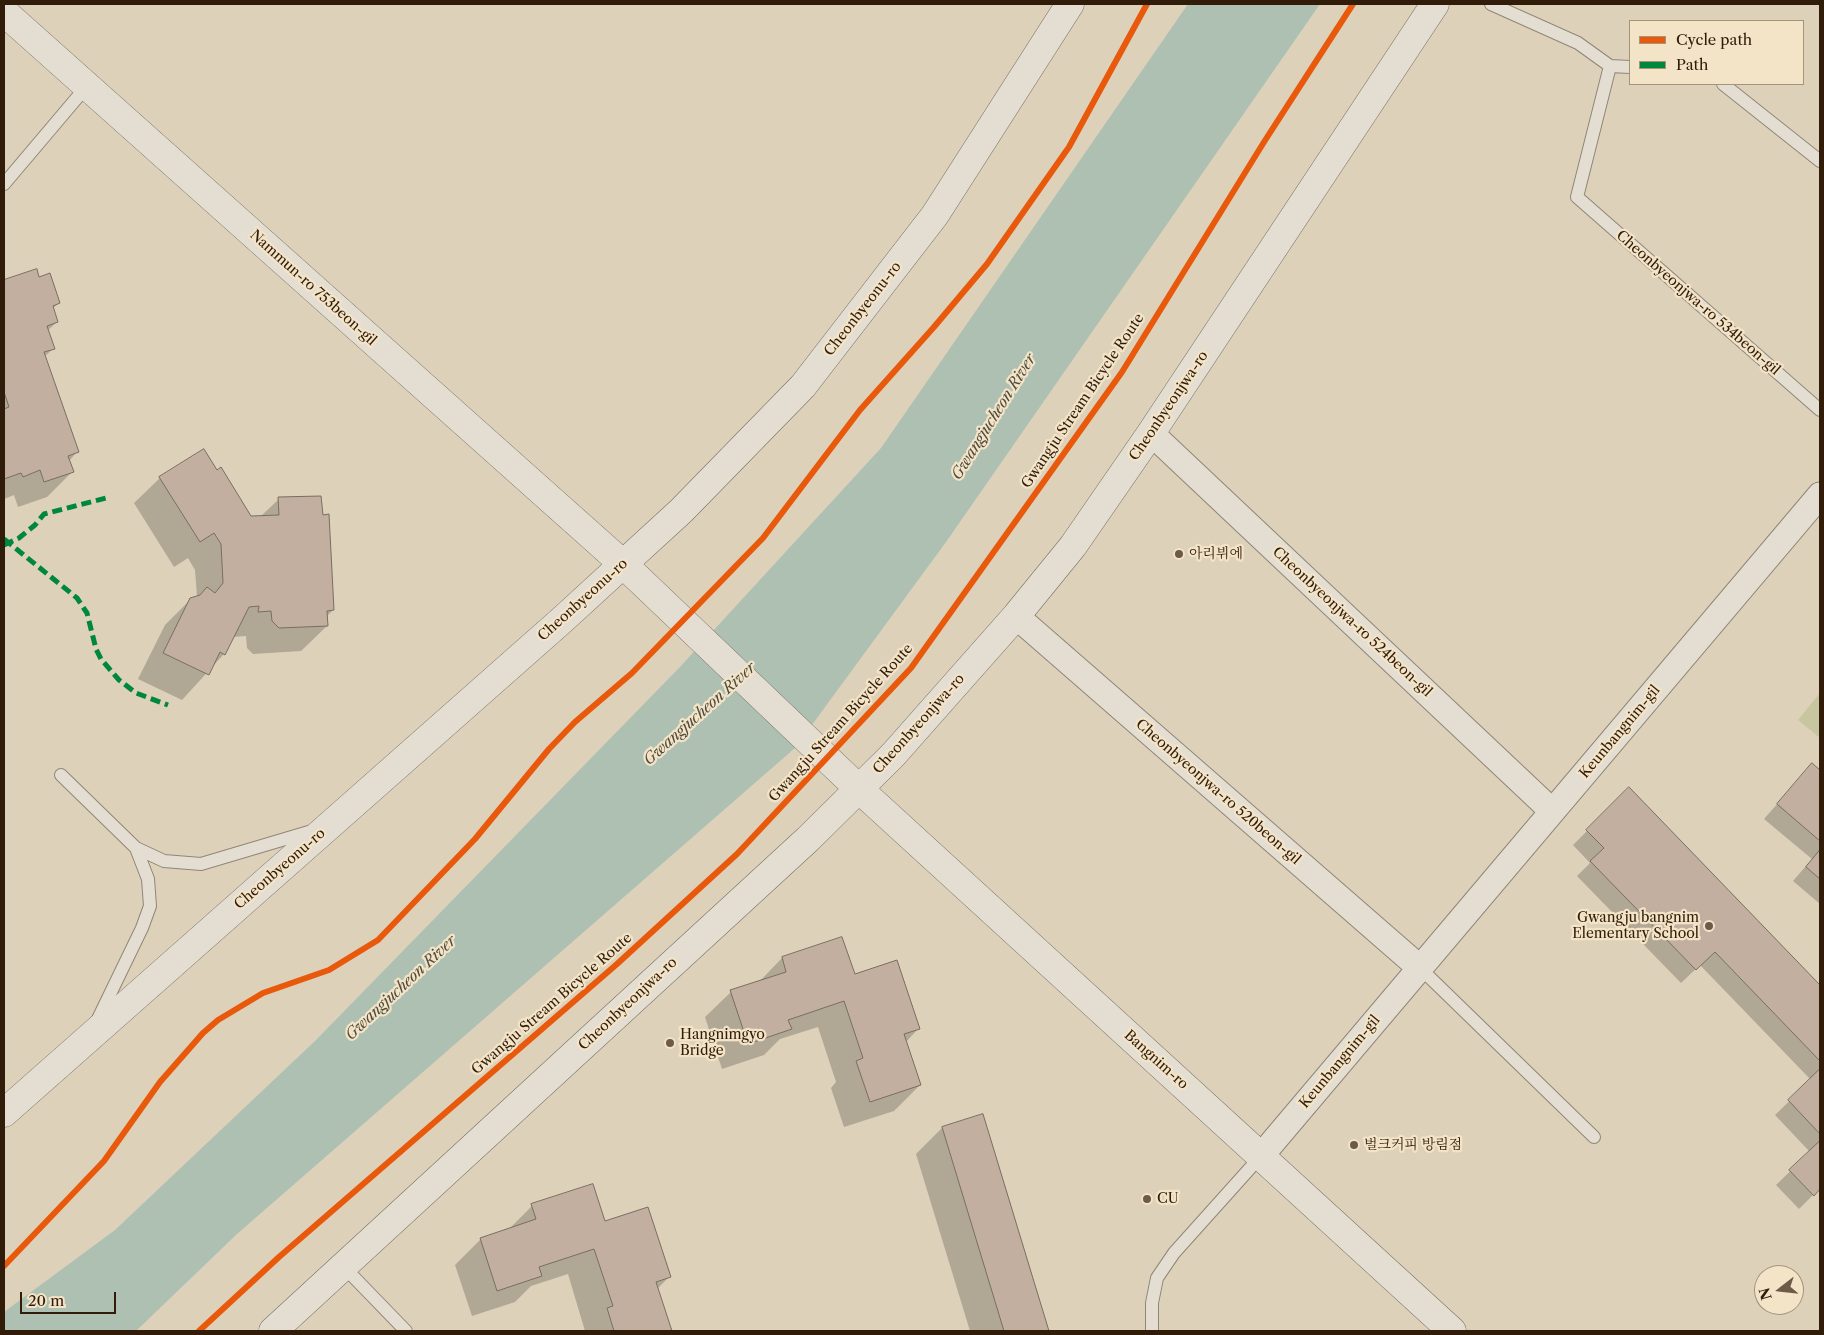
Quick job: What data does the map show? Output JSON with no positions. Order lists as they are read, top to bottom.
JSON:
{
  "streets": {
    "street": [
      "Nammun-ro 753beon-gil",
      "Cheonbyeonu-ro",
      "Cheonbyeonjwa-ro",
      "Cheonbyeonjwa-ro 524beon-gil",
      "Keunbangnim-gil",
      "Cheonbyeonjwa-ro 520beon-gil",
      "Bangnim-ro"
    ],
    "lane": ["Cheonbyeonjwa-ro 534beon-gil"],
    "cycle path": ["Gwangju Stream Bicycle Route"]
  },
  "crossings": [
    ["Nammun-ro 753beon-gil", "Cheonbyeonu-ro"],
    ["Nammun-ro 753beon-gil", "Cheonbyeonjwa-ro"],
    ["Nammun-ro 753beon-gil", "Bangnim-ro"],
    ["Cheonbyeonjwa-ro", "Cheonbyeonjwa-ro 524beon-gil"],
    ["Cheonbyeonjwa-ro", "Cheonbyeonjwa-ro 520beon-gil"],
    ["Cheonbyeonjwa-ro", "Bangnim-ro"],
    ["Cheonbyeonjwa-ro 524beon-gil", "Keunbangnim-gil"],
    ["Keunbangnim-gil", "Cheonbyeonjwa-ro 520beon-gil"],
    ["Keunbangnim-gil", "Bangnim-ro"]
  ],
  "water": ["Gwangjucheon River"],
  "places": [
    "아리뷔에",
    "Gwangju bangnim Elementary School",
    "Hangnimgyo Bridge",
    "벌크커피 방림점",
    "CU"
  ],
  "legend": ["Cycle path", "Path"],
  "scale_bar": "20 m",
  "north": "left"
}
